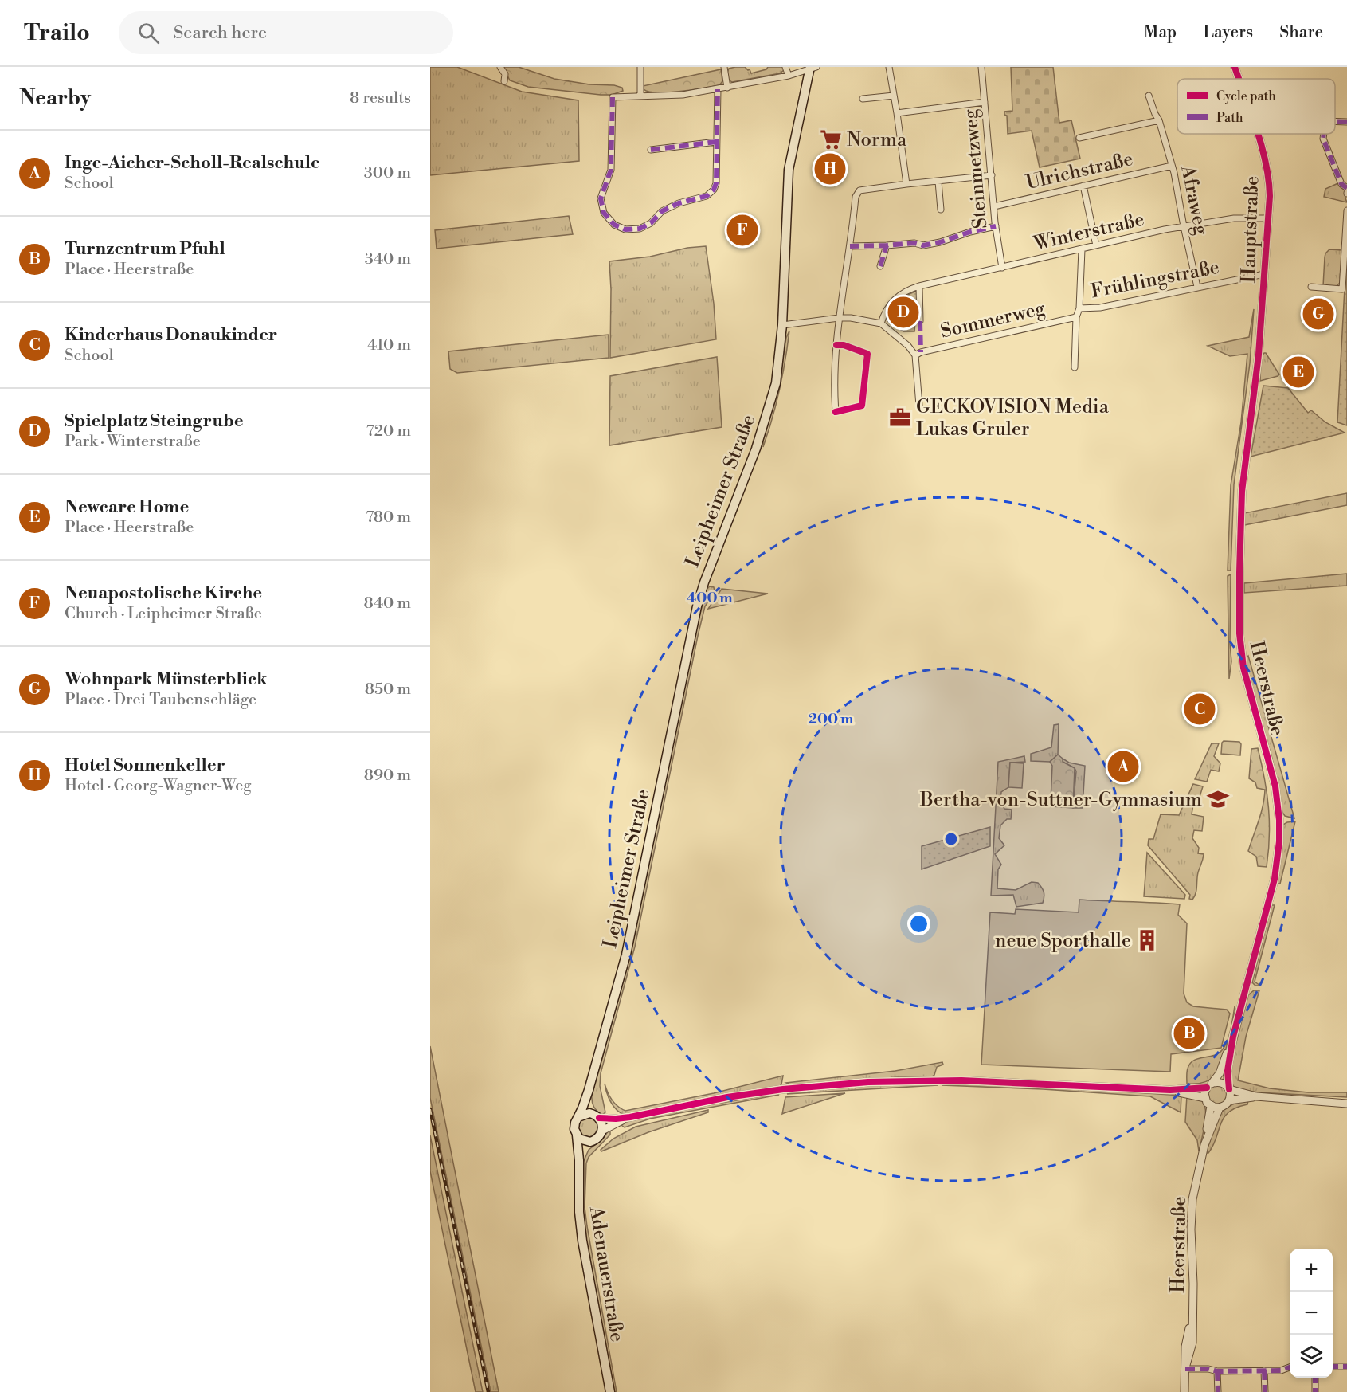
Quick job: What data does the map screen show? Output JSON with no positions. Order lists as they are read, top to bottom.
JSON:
{
  "streets": {
    "main road": ["Leipheimer Straße", "Adenauerstraße"],
    "street": [
      "Steinmetzweg",
      "Ulrichstraße",
      "Afraweg",
      "Hauptstraße",
      "Winterstraße",
      "Frühlingstraße",
      "Sommerweg",
      "Heerstraße"
    ]
  },
  "crossings": [
    ["Steinmetzweg", "Ulrichstraße"],
    ["Steinmetzweg", "Winterstraße"],
    ["Ulrichstraße", "Afraweg"],
    ["Afraweg", "Winterstraße"],
    ["Afraweg", "Frühlingstraße"],
    ["Hauptstraße", "Winterstraße"],
    ["Hauptstraße", "Frühlingstraße"],
    ["Hauptstraße", "Heerstraße"],
    ["Leipheimer Straße", "Adenauerstraße"]
  ],
  "places": {
    "supermarket": ["Norma"],
    "office": ["GECKOVISION Media Lukas Gruler"],
    "school or university": ["Bertha-von-Suttner-Gymnasium"],
    "building": ["neue Sporthalle"]
  },
  "legend": ["Cycle path", "Path"],
  "page": {
    "header": "Trailo",
    "search": "Search here",
    "nav": ["Map", "Layers", "Share"],
    "heading": ["Nearby", "8 results"],
    "list": [
      {
        "mark": "A",
        "name": "Inge-Aicher-Scholl-Realschule",
        "note": "School",
        "value": "300 m"
      },
      {
        "mark": "B",
        "name": "Turnzentrum Pfuhl",
        "note": "Place · Heerstraße",
        "value": "340 m"
      },
      {
        "mark": "C",
        "name": "Kinderhaus Donaukinder",
        "note": "School",
        "value": "410 m"
      },
      {
        "mark": "D",
        "name": "Spielplatz Steingrube",
        "note": "Park · Winterstraße",
        "value": "720 m"
      },
      {
        "mark": "E",
        "name": "Newcare Home",
        "note": "Place · Heerstraße",
        "value": "780 m"
      },
      {
        "mark": "F",
        "name": "Neuapostolische Kirche",
        "note": "Church · Leipheimer Straße",
        "value": "840 m"
      },
      {
        "mark": "G",
        "name": "Wohnpark Münsterblick",
        "note": "Place · Drei Taubenschläge",
        "value": "850 m"
      },
      {
        "mark": "H",
        "name": "Hotel Sonnenkeller",
        "note": "Hotel · Georg-Wagner-Weg",
        "value": "890 m"
      }
    ],
    "pins": [
      "H",
      "F",
      "D",
      "G",
      "E",
      "C",
      "A",
      "B"
    ],
    "map_buttons": ["+", "−"]
  },
  "rings": ["400 m", "200 m"]
}
